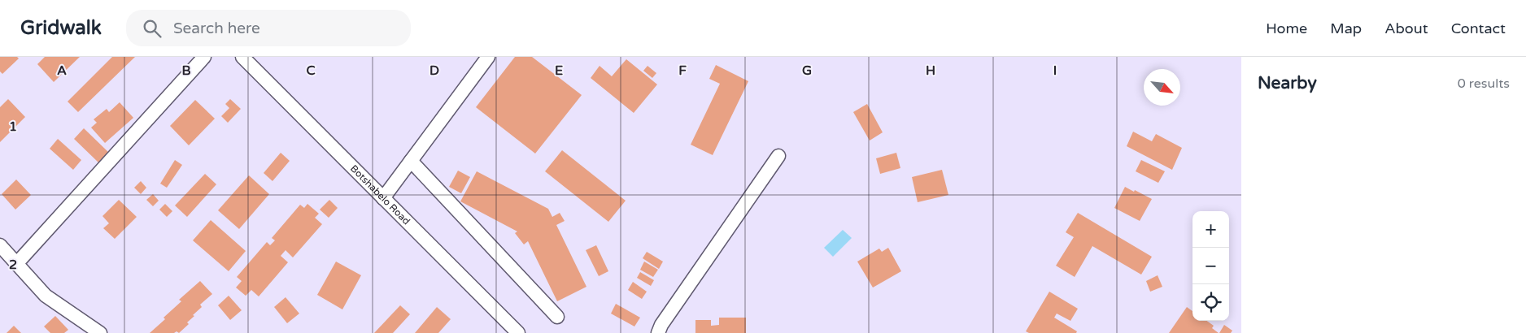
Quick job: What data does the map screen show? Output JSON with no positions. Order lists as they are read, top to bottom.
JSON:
{
  "streets": {
    "street": ["Botshabelo Road"]
  },
  "north": "bottom right",
  "page": {
    "header": "Gridwalk",
    "search": "Search here",
    "nav": [
      "Home",
      "Map",
      "About",
      "Contact"
    ],
    "heading": ["Nearby", "0 results"],
    "map_buttons": ["+", "−"]
  },
  "grid": {
    "columns": [
      "A",
      "B",
      "C",
      "D",
      "E",
      "F",
      "G",
      "H",
      "I"
    ],
    "rows": ["1", "2"]
  }
}
